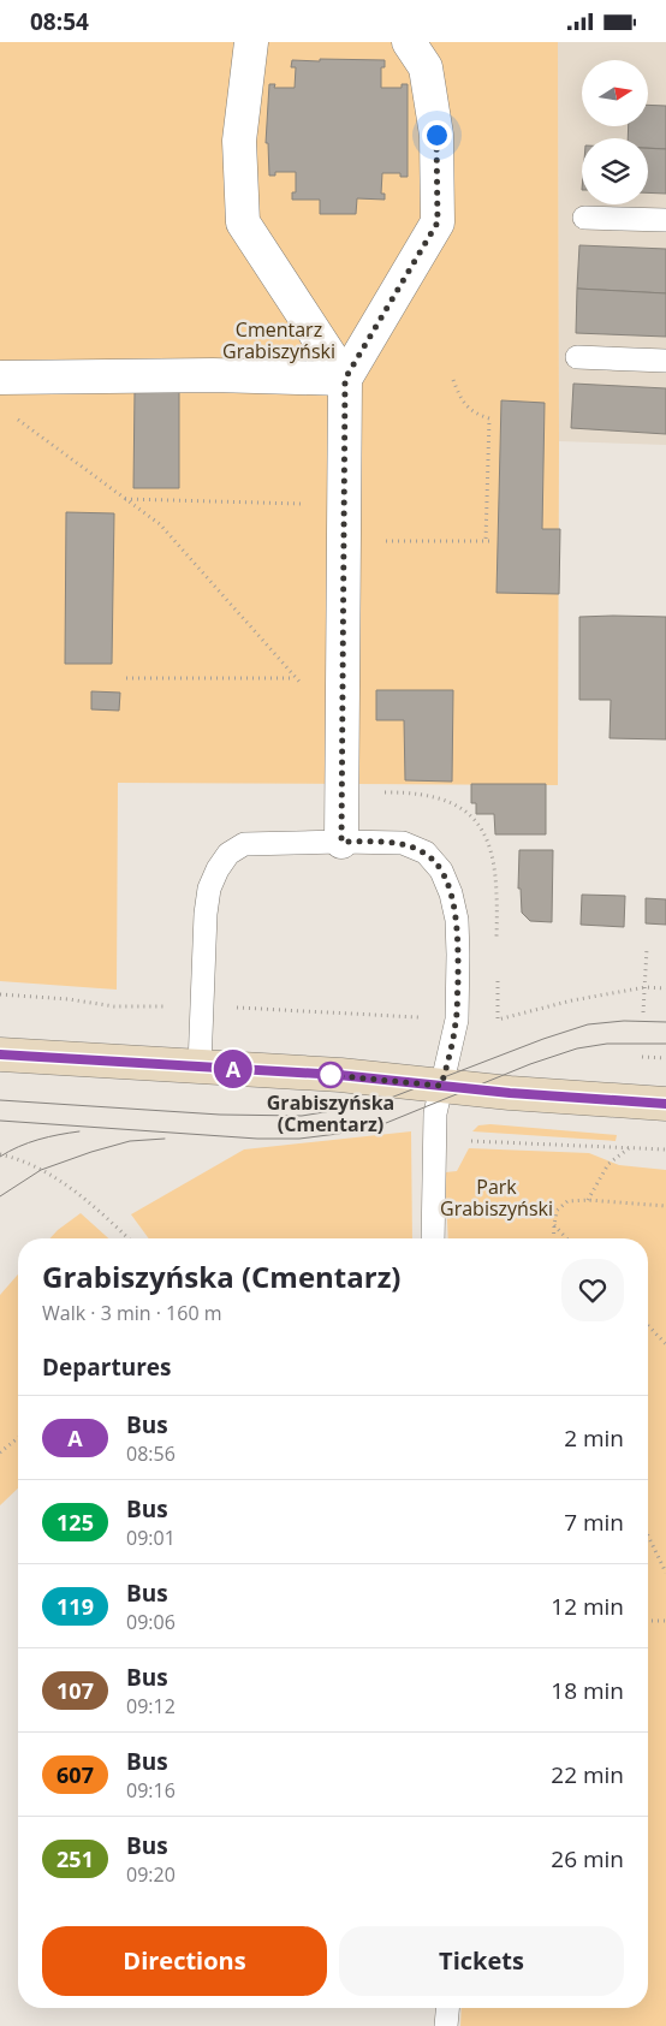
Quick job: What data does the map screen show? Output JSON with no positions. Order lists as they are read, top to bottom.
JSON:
{
  "parks": ["Cmentarz Grabiszyński", "Park Grabiszyński"],
  "places": ["Grabiszyńska (Cmentarz)"],
  "lines": ["bus line A"],
  "north": "right",
  "page": {
    "status": "08:54",
    "on_map": "A",
    "heading": [
      ["Grabiszyńska (Cmentarz)", "Walk · 3 min · 160 m"],
      "Departures"
    ],
    "list": [
      {
        "mark": "A",
        "name": "Bus",
        "note": "08:56",
        "value": "2 min"
      },
      {
        "mark": "125",
        "name": "Bus",
        "note": "09:01",
        "value": "7 min"
      },
      {
        "mark": "119",
        "name": "Bus",
        "note": "09:06",
        "value": "12 min"
      },
      {
        "mark": "107",
        "name": "Bus",
        "note": "09:12",
        "value": "18 min"
      },
      {
        "mark": "607",
        "name": "Bus",
        "note": "09:16",
        "value": "22 min"
      },
      {
        "mark": "251",
        "name": "Bus",
        "note": "09:20",
        "value": "26 min"
      }
    ],
    "buttons": ["Directions", "Tickets"]
  }
}
